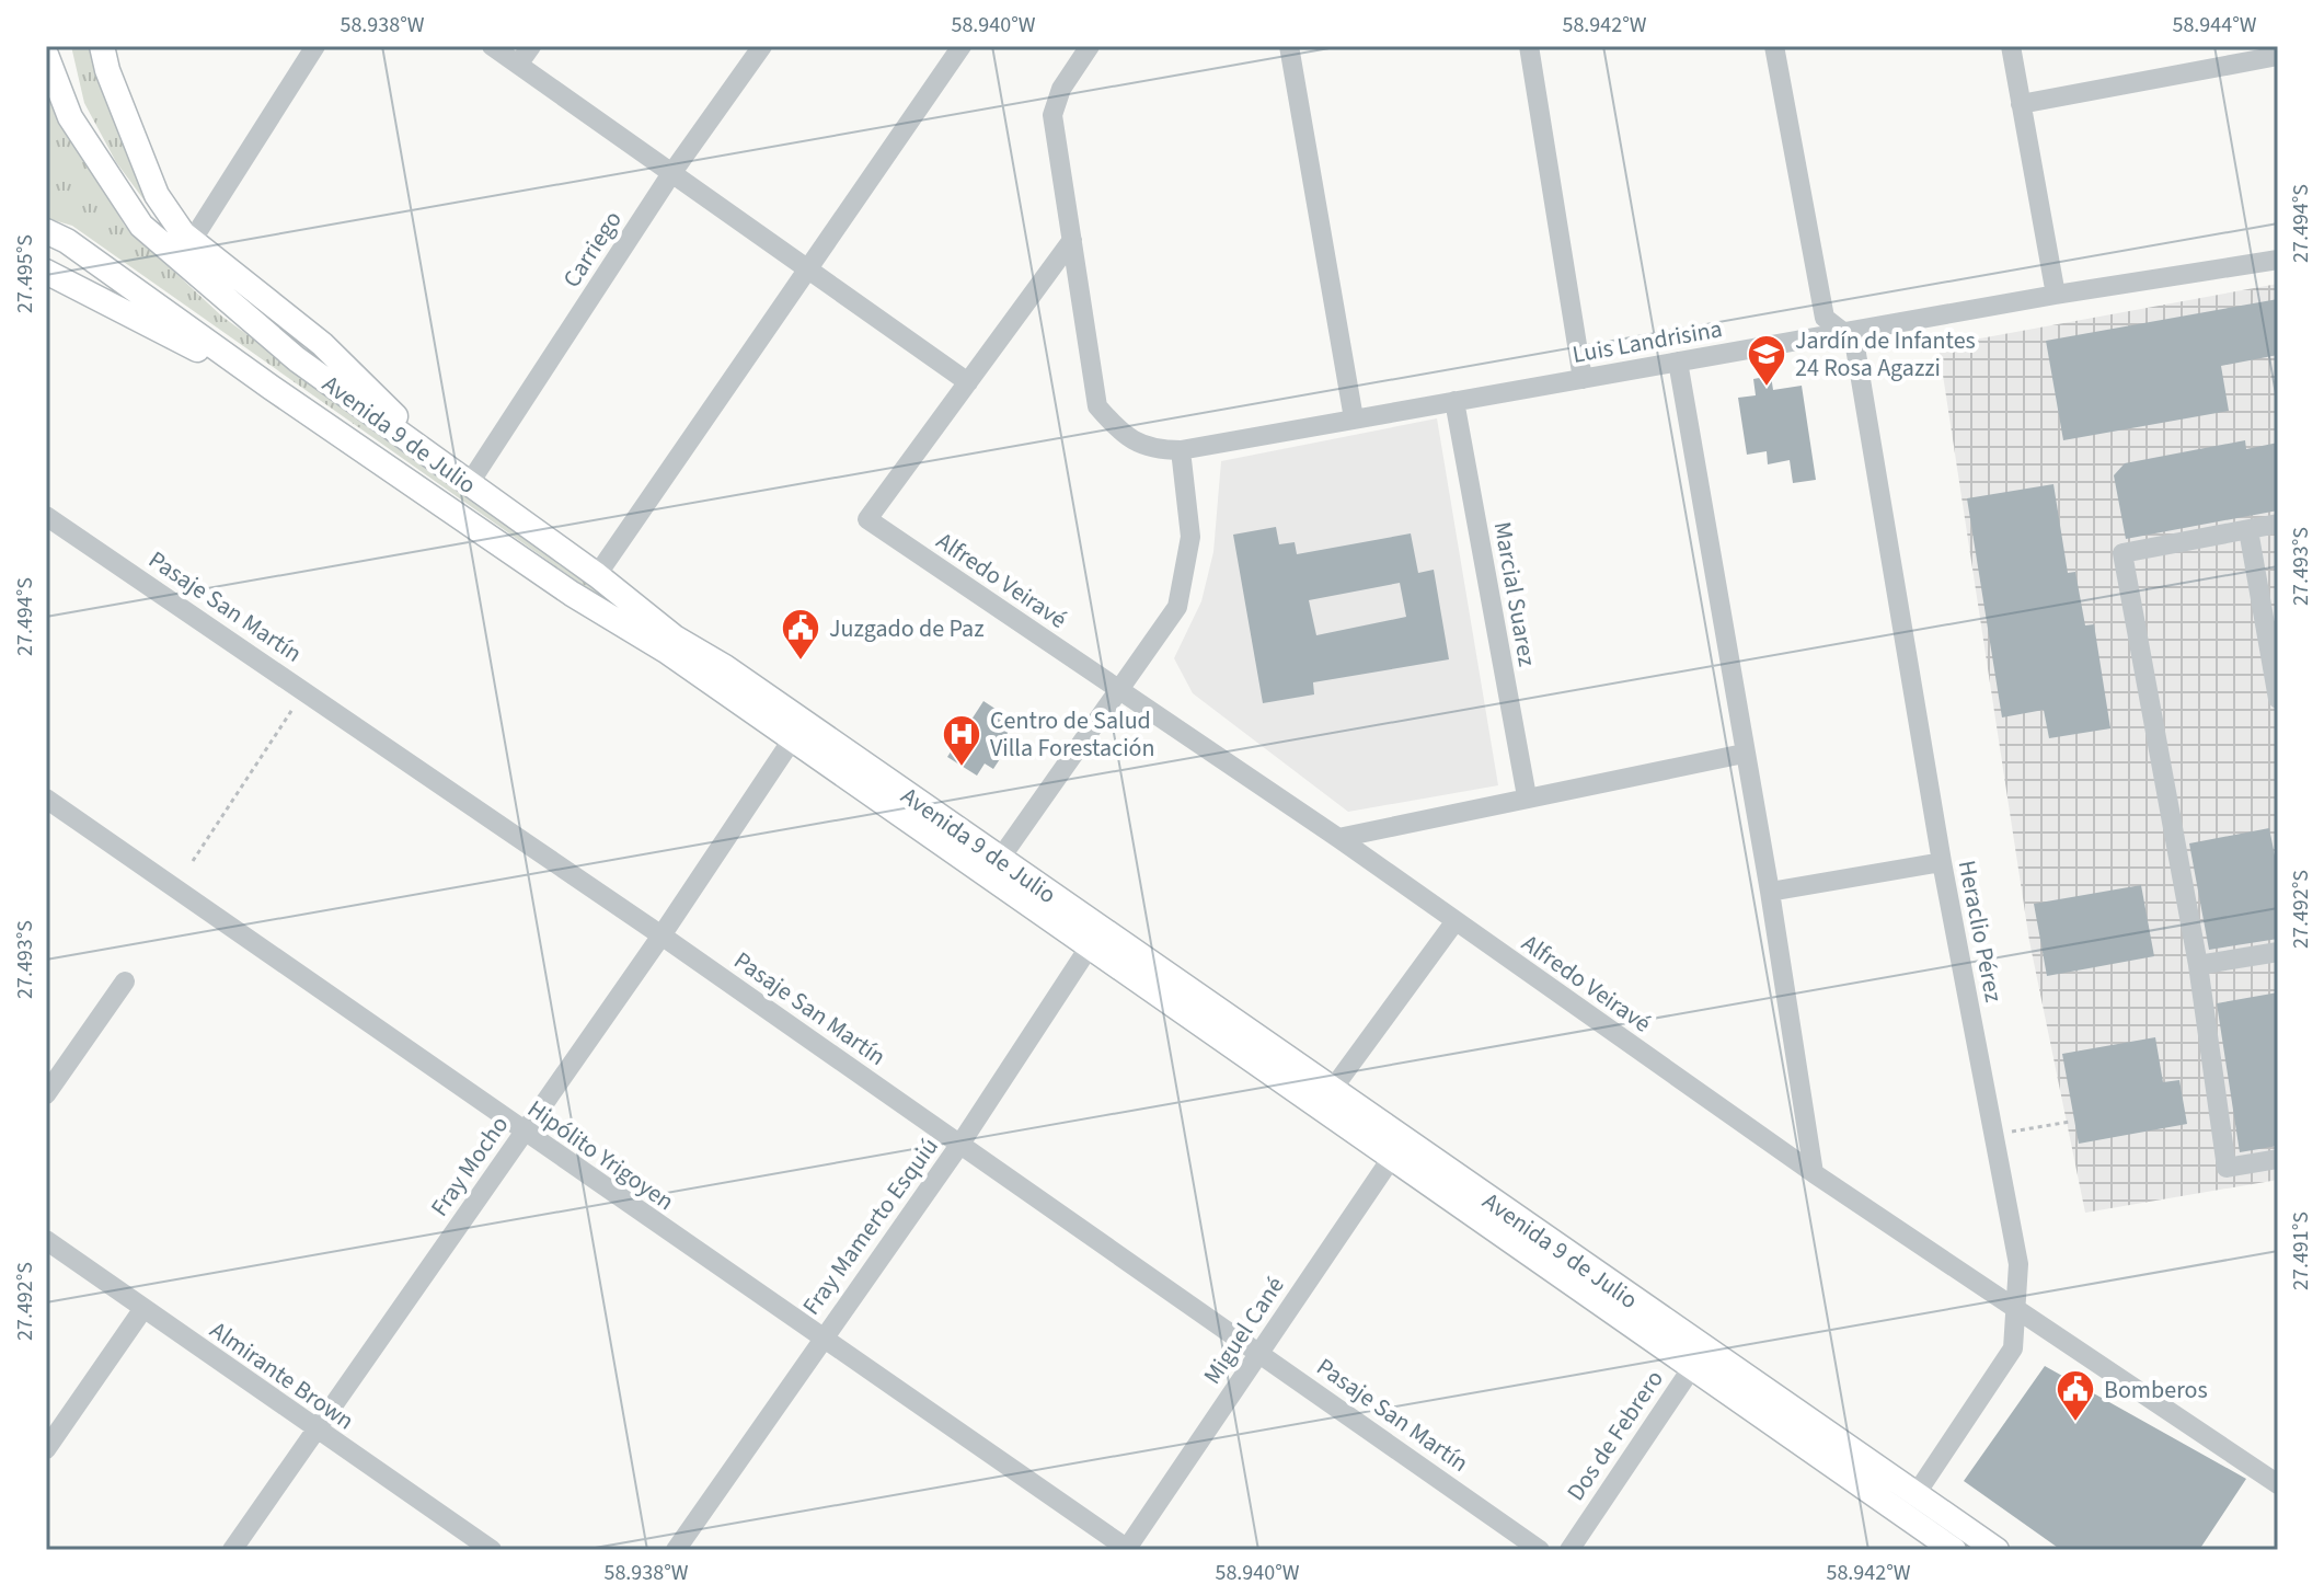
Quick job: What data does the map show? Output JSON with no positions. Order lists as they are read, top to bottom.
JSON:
{
  "streets": {
    "main road": ["Avenida 9 de Julio"],
    "street": [
      "Carriego",
      "Luis Landrisina",
      "Alfredo Veiravé",
      "Marcial Suarez",
      "Pasaje San Martín",
      "Heraclio Pérez",
      "Hipólito Yrigoyen",
      "Fray Mocho",
      "Fray Mamerto Esquiú",
      "Miguel Cané",
      "Almirante Brown",
      "Dos de Febrero"
    ]
  },
  "crossings": [
    ["Carriego", "Avenida 9 de Julio"],
    ["Luis Landrisina", "Marcial Suarez"],
    ["Luis Landrisina", "Heraclio Pérez"],
    ["Avenida 9 de Julio", "Heraclio Pérez"],
    ["Avenida 9 de Julio", "Fray Mocho"],
    ["Avenida 9 de Julio", "Fray Mamerto Esquiú"],
    ["Avenida 9 de Julio", "Miguel Cané"],
    ["Avenida 9 de Julio", "Dos de Febrero"],
    ["Alfredo Veiravé", "Heraclio Pérez"],
    ["Pasaje San Martín", "Fray Mocho"],
    ["Pasaje San Martín", "Fray Mamerto Esquiú"],
    ["Pasaje San Martín", "Miguel Cané"],
    ["Hipólito Yrigoyen", "Fray Mocho"],
    ["Hipólito Yrigoyen", "Fray Mamerto Esquiú"],
    ["Hipólito Yrigoyen", "Miguel Cané"],
    ["Fray Mocho", "Almirante Brown"]
  ],
  "places": {
    "school or university": ["Jardín de Infantes 24 Rosa Agazzi"],
    "public building": ["Juzgado de Paz", "Bomberos"],
    "hospital": ["Centro de Salud Villa Forestación"]
  },
  "coordinates": [
    "58.938°W",
    "58.940°W",
    "58.942°W",
    "58.944°W",
    "27.494°S",
    "27.495°S",
    "27.493°S",
    "27.492°S",
    "27.491°S"
  ]
}
